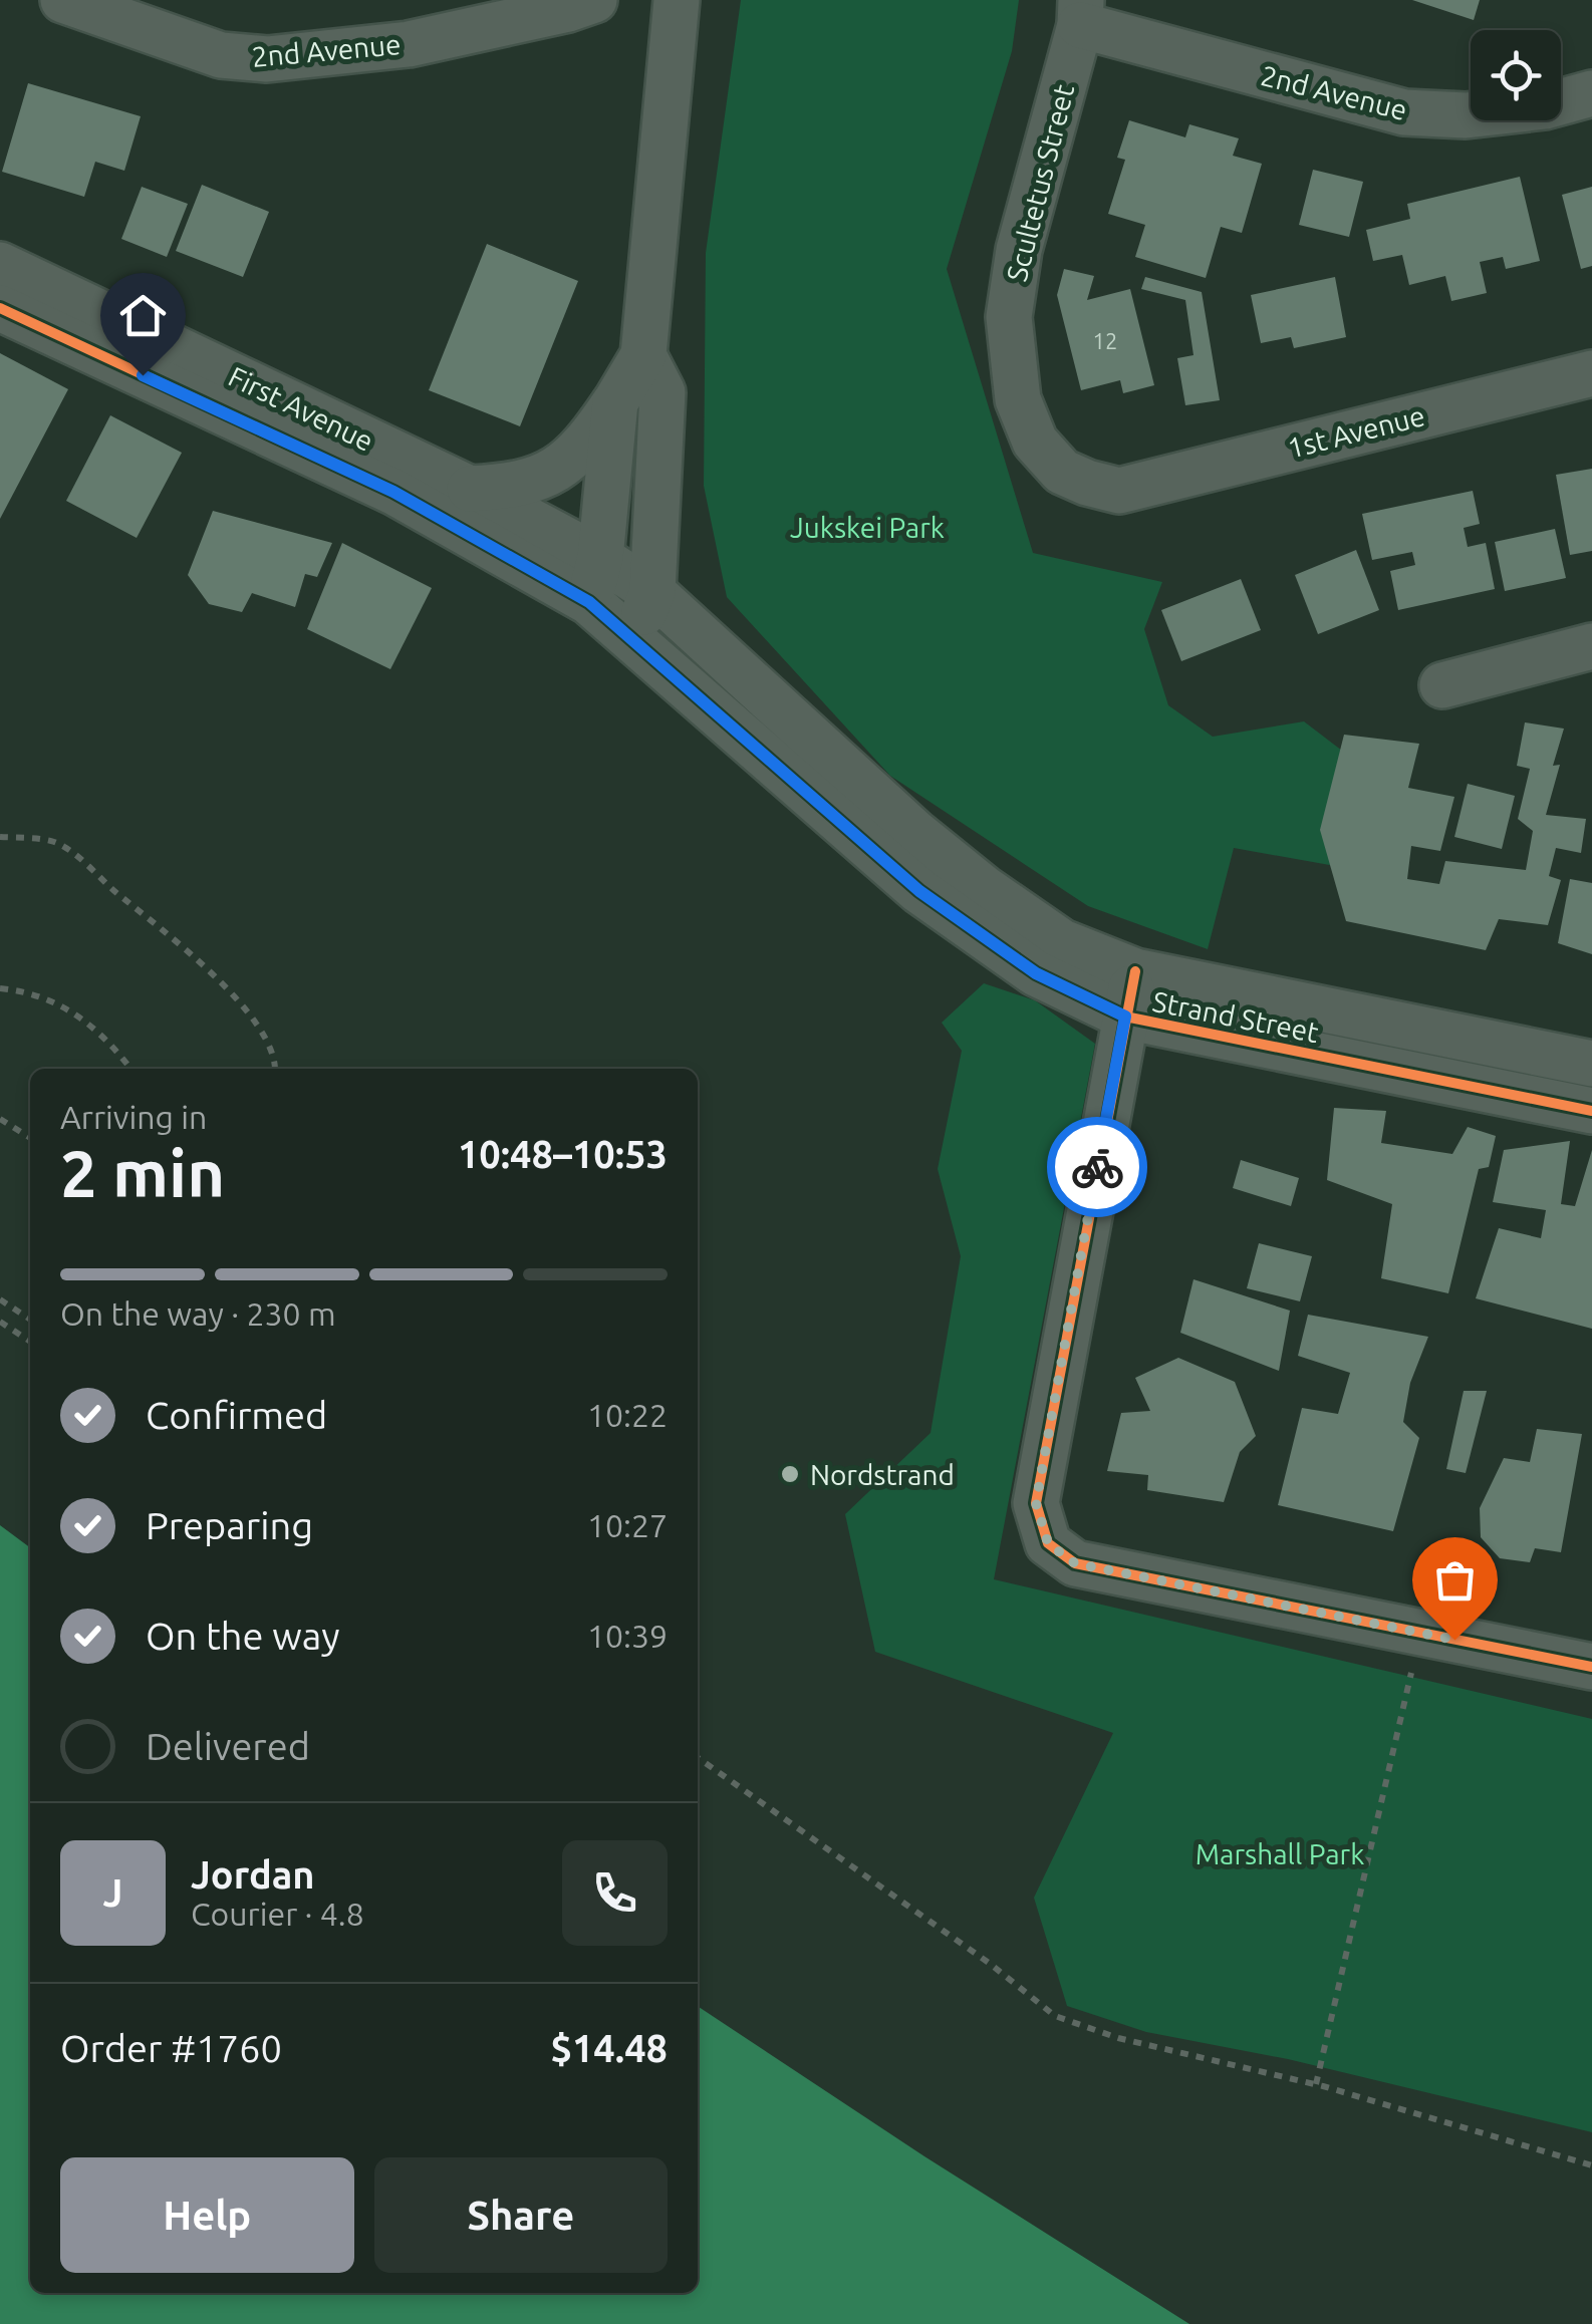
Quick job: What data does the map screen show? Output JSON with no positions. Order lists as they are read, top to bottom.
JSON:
{
  "streets": {
    "street": [
      "2nd Avenue",
      "Scultetus Street",
      "First Avenue",
      "1st Avenue",
      "Strand Street"
    ]
  },
  "crossings": [
    ["2nd Avenue", "Scultetus Street"],
    ["Scultetus Street", "1st Avenue"],
    ["First Avenue", "Strand Street"]
  ],
  "parks": ["Jukskei Park", "Marshall Park"],
  "places": ["Nordstrand"],
  "house_numbers": ["12"],
  "page": {
    "heading": ["2 min", "Arriving in", "10:48–10:53"],
    "panel": [
      "Jordan",
      "Courier · 4.8",
      "Order #1760",
      "$14.48"
    ],
    "bar": "On the way · 230 m",
    "list": [
      ["Confirmed", "10:22"],
      ["Preparing", "10:27"],
      ["On the way", "10:39"],
      "Delivered"
    ],
    "round": "J",
    "buttons": ["Help", "Share"]
  }
}
